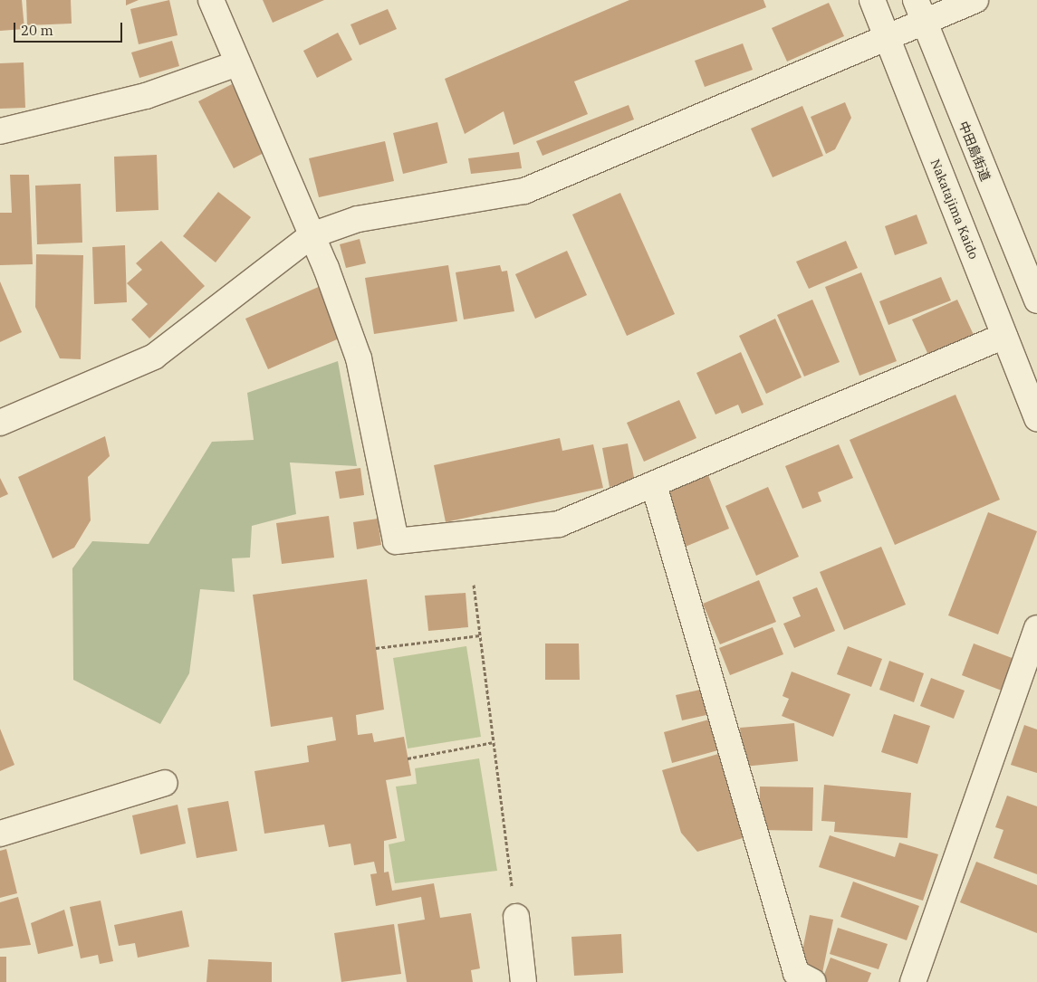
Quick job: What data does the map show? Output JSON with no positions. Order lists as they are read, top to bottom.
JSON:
{
  "streets": {
    "street": ["中田島街道", "Nakatajima Kaido"]
  },
  "scale_bar": "20 m"
}
